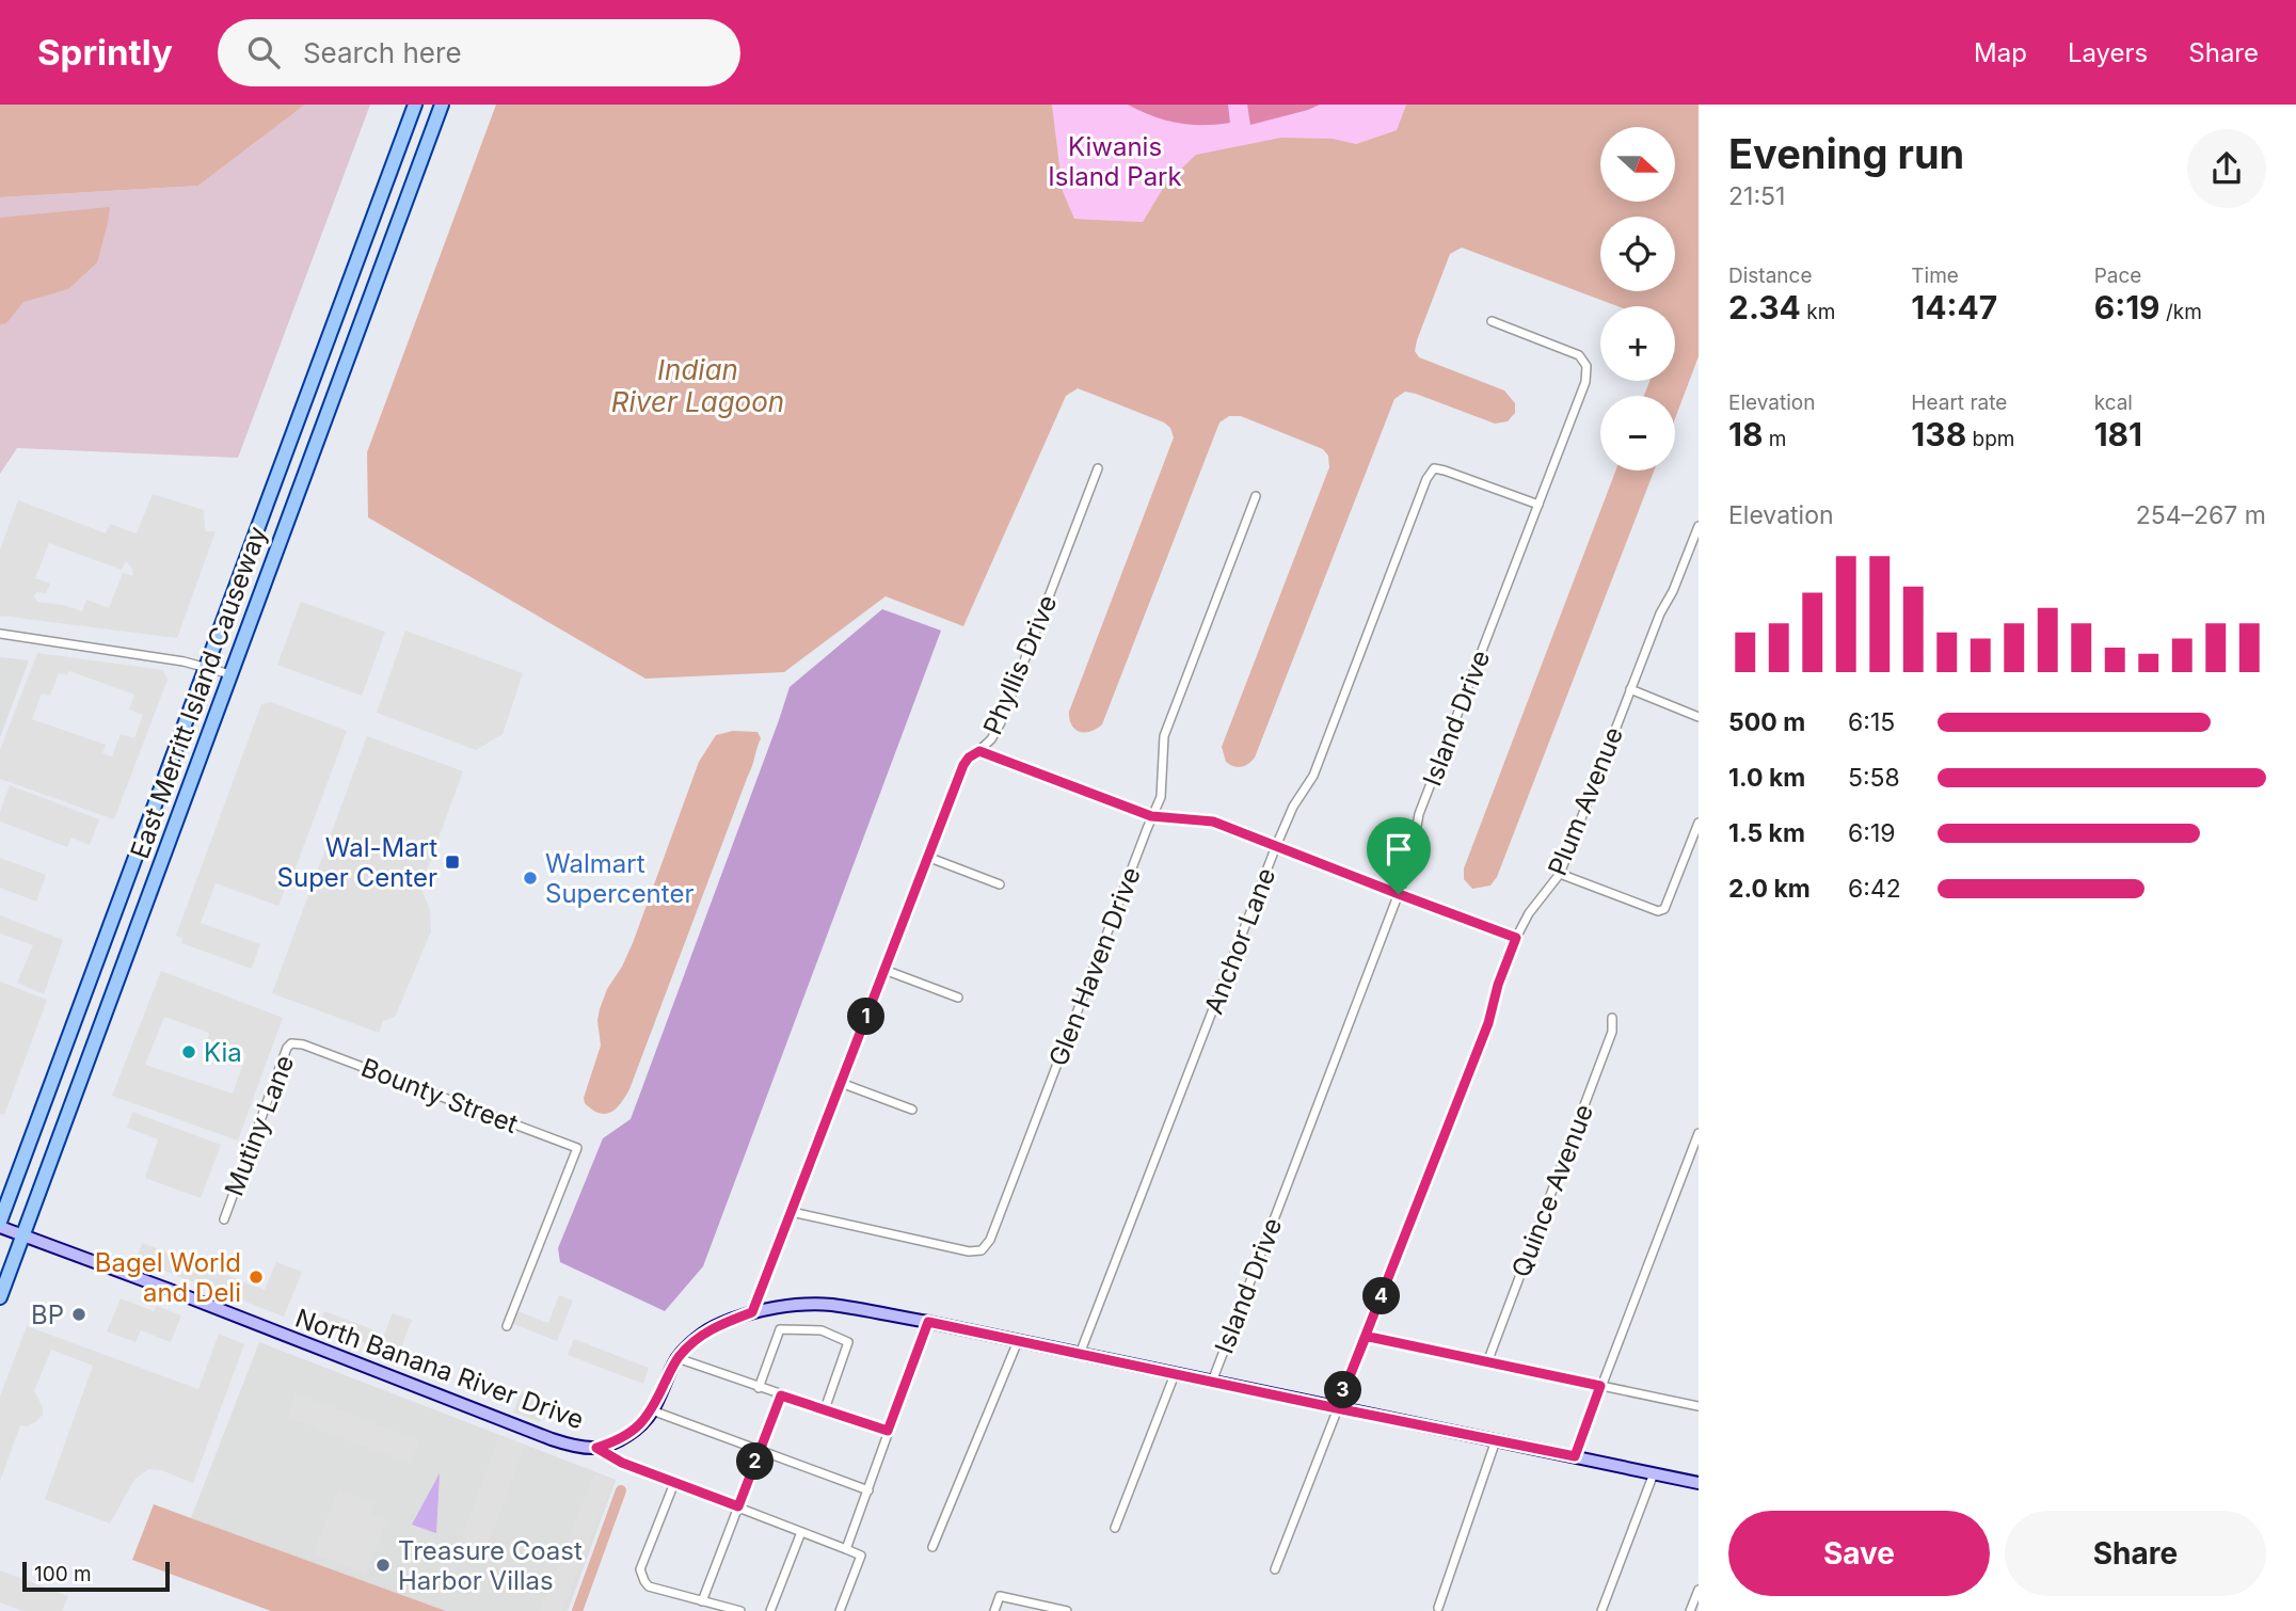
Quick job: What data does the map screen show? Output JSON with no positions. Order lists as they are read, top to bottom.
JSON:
{
  "streets": {
    "main road": ["East Merritt Island Causeway"],
    "street": [
      "Phyllis Drive",
      "Island Drive",
      "Plum Avenue",
      "Anchor Lane",
      "Glen Haven Drive",
      "Bounty Street",
      "Mutiny Lane",
      "Quince Avenue",
      "North Banana River Drive"
    ]
  },
  "crossings": [
    ["Phyllis Drive", "Glen Haven Drive"],
    ["Phyllis Drive", "North Banana River Drive"],
    ["East Merritt Island Causeway", "North Banana River Drive"],
    ["Island Drive", "Anchor Lane"],
    ["Island Drive", "North Banana River Drive"],
    ["Plum Avenue", "North Banana River Drive"],
    ["Anchor Lane", "North Banana River Drive"],
    ["Bounty Street", "Mutiny Lane"]
  ],
  "water": ["Indian River Lagoon"],
  "parks": ["Kiwanis Island Park"],
  "places": {
    "transit": ["Wal-Mart Super Center"],
    "other": [
      "Walmart Supercenter",
      "Kia",
      "Bagel World and Deli",
      "BP",
      "Treasure Coast Harbor Villas"
    ]
  },
  "scale_bar": "100 m",
  "north": "right",
  "page": {
    "header": "Sprintly",
    "search": "Search here",
    "nav": ["Map", "Layers", "Share"],
    "heading": ["Evening run", "21:51"],
    "map_buttons": ["+", "−"],
    "stats": [
      ["Distance", "2.34 km"],
      ["Time", "14:47"],
      ["Pace", "6:19 /km"],
      ["Elevation", "18 m"],
      ["Heart rate", "138 bpm"],
      ["kcal", "181"]
    ],
    "chart": ["Elevation", "254–267 m"],
    "list": [
      {
        "name": "500 m",
        "note": "6:15"
      },
      {
        "name": "1.0 km",
        "note": "5:58"
      },
      {
        "name": "1.5 km",
        "note": "6:19"
      },
      {
        "name": "2.0 km",
        "note": "6:42"
      }
    ],
    "pins": [
      "1",
      "4",
      "3",
      "2"
    ],
    "buttons": ["Save", "Share"],
    "scale": "100 m"
  }
}
